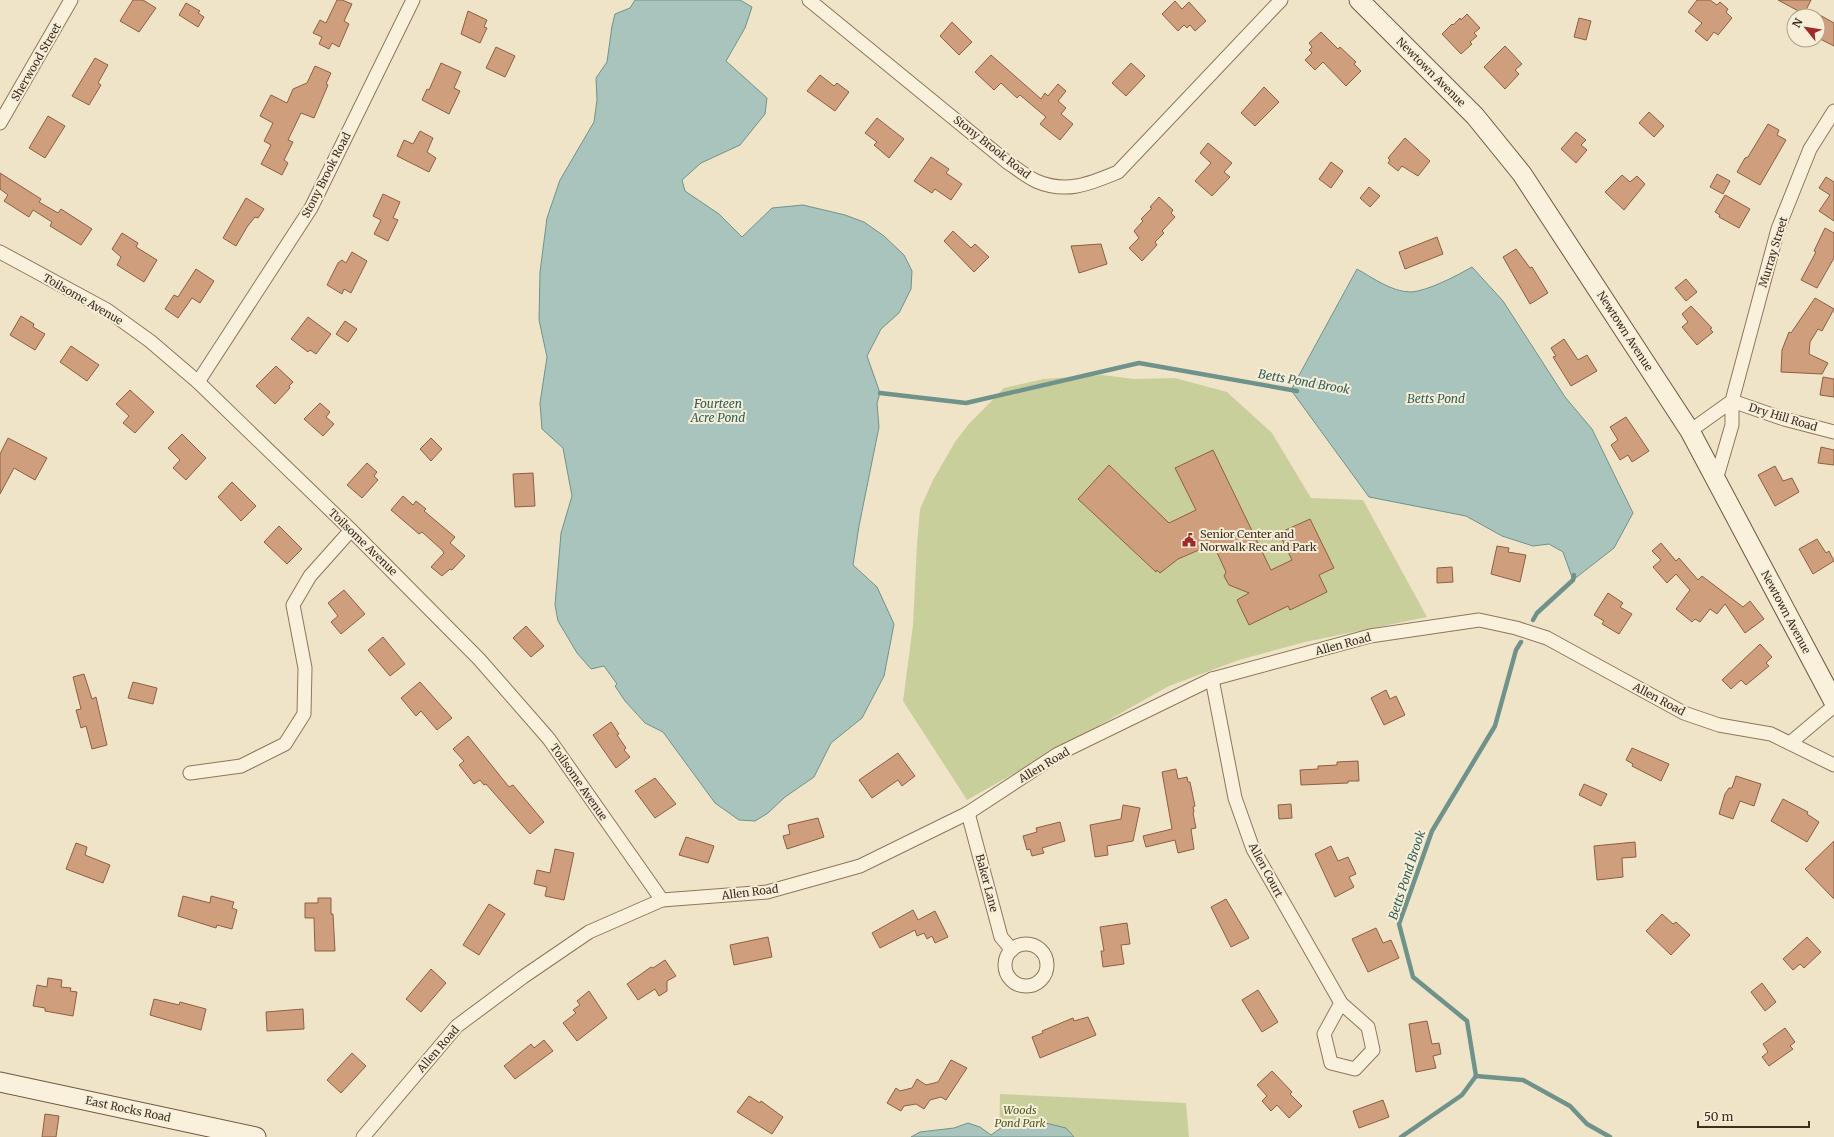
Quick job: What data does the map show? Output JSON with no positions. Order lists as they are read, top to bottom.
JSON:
{
  "streets": {
    "main road": ["Newtown Avenue", "East Rocks Road"],
    "street": [
      "Sherwood Street",
      "Stony Brook Road",
      "Murray Street",
      "Toilsome Avenue",
      "Dry Hill Road",
      "Allen Road",
      "Allen Court",
      "Baker Lane"
    ]
  },
  "crossings": [
    ["Newtown Avenue", "Murray Street"],
    ["Stony Brook Road", "Toilsome Avenue"],
    ["Murray Street", "Dry Hill Road"],
    ["Toilsome Avenue", "Allen Road"],
    ["Allen Road", "Allen Court"],
    ["Allen Road", "Baker Lane"]
  ],
  "water": ["Betts Pond Brook", "Betts Pond", "Fourteen Acre Pond"],
  "parks": ["Woods Pond Park"],
  "places": {
    "public building": ["Senior Center and Norwalk Rec and Park"]
  },
  "scale_bar": "50 m",
  "north": "top left"
}
